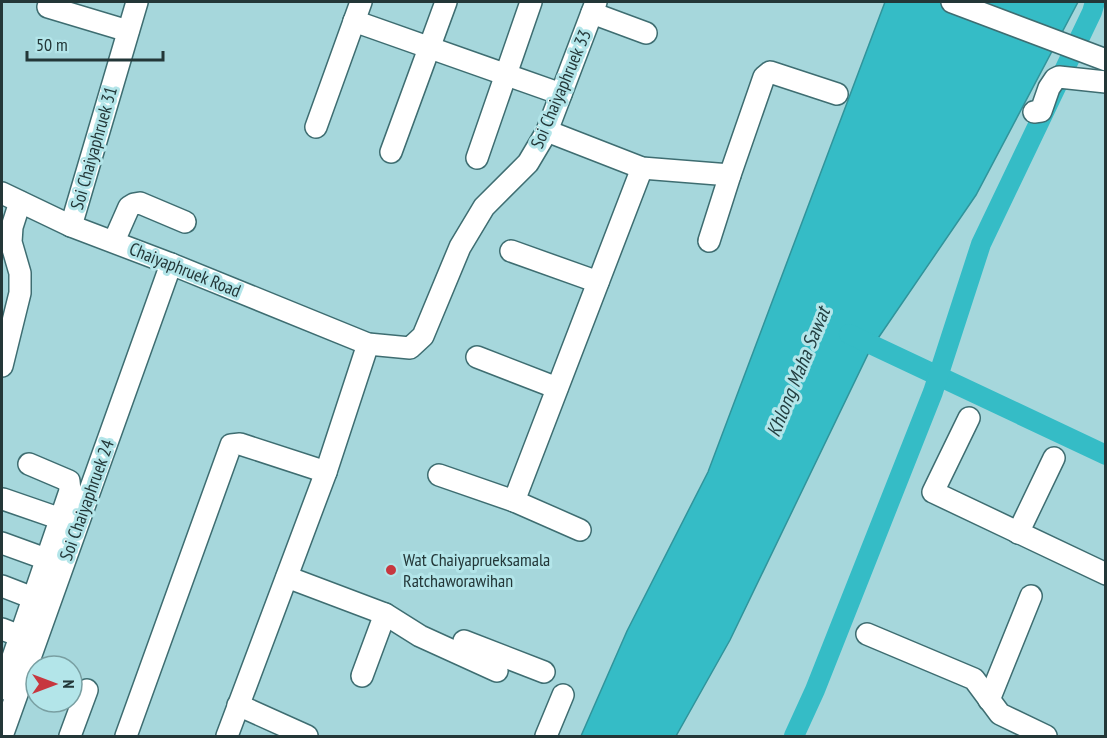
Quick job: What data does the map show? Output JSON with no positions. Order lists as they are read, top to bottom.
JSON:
{
  "streets": {
    "street": [
      "Soi Chaiyaphruek 33",
      "Soi Chaiyaphruek 31",
      "Chaiyaphruek Road",
      "Soi Chaiyaphruek 24"
    ]
  },
  "crossings": [
    ["Soi Chaiyaphruek 33", "Chaiyaphruek Road"],
    ["Soi Chaiyaphruek 31", "Chaiyaphruek Road"],
    ["Chaiyaphruek Road", "Soi Chaiyaphruek 24"]
  ],
  "water": ["Khlong Maha Sawat"],
  "places": ["Wat Chaiyaprueksamala Ratchaworawihan"],
  "scale_bar": "50 m",
  "north": "right"
}
